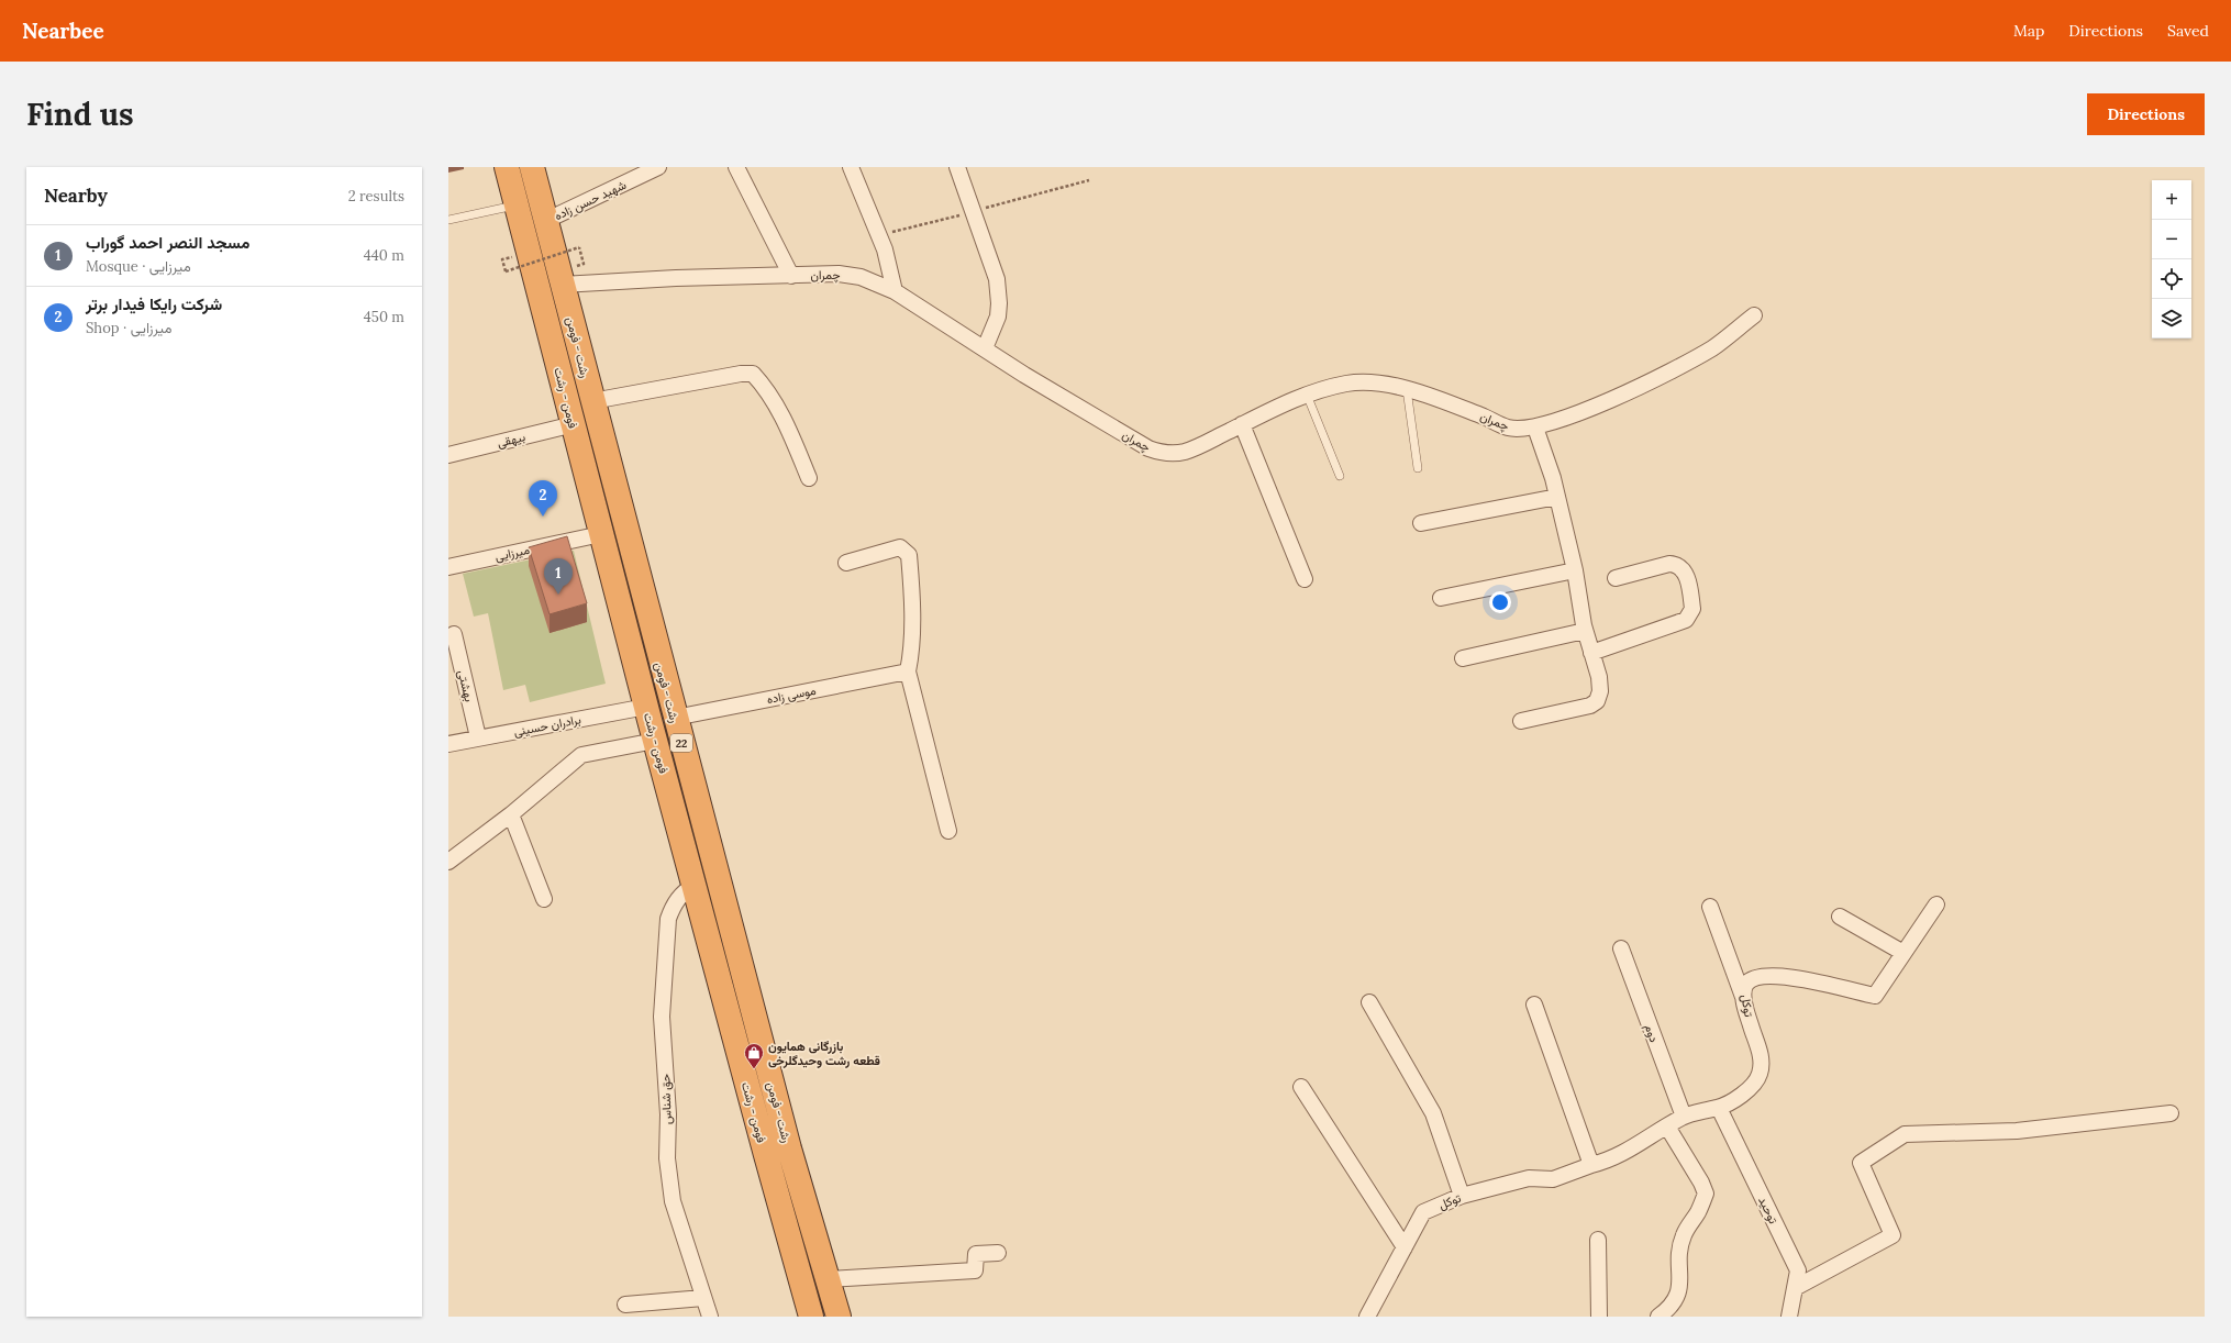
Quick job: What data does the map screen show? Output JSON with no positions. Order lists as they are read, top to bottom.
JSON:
{
  "streets": {
    "highway": ["رشت - فومن", "فومن - رشت", "22"],
    "street": [
      "شهید حسن زاده",
      "چمران",
      "بیهقی",
      "میرزایی",
      "بهشتی",
      "موسی زاده",
      "برادران حسینی",
      "توکل",
      "دوم",
      "حق شناس",
      "توحید"
    ]
  },
  "crossings": [
    ["شهید حسن زاده", "رشت - فومن"],
    ["چمران", "رشت - فومن"],
    ["رشت - فومن", "موسی زاده"],
    ["فومن - رشت", "بیهقی"],
    ["فومن - رشت", "میرزایی"],
    ["فومن - رشت", "برادران حسینی"],
    ["فومن - رشت", "حق شناس"],
    ["بهشتی", "برادران حسینی"],
    ["توکل", "دوم"],
    ["توکل", "توحید"]
  ],
  "places": {
    "shop": ["بازرگانی همایون قطعه رشت وحیدگلرخی"]
  },
  "page": {
    "header": "Nearbee",
    "nav": ["Map", "Directions", "Saved"],
    "buttons": "Directions",
    "title": "Find us",
    "heading": ["Nearby", "2 results"],
    "map_buttons": ["+", "−"],
    "list": [
      {
        "mark": "1",
        "name": "مسجد النصر احمد گوراب",
        "note": "Mosque · میرزایی",
        "value": "440 m"
      },
      {
        "mark": "2",
        "name": "شرکت رایکا فیدار برتر",
        "note": "Shop · میرزایی",
        "value": "450 m"
      }
    ],
    "pins": ["2", "1"]
  }
}
